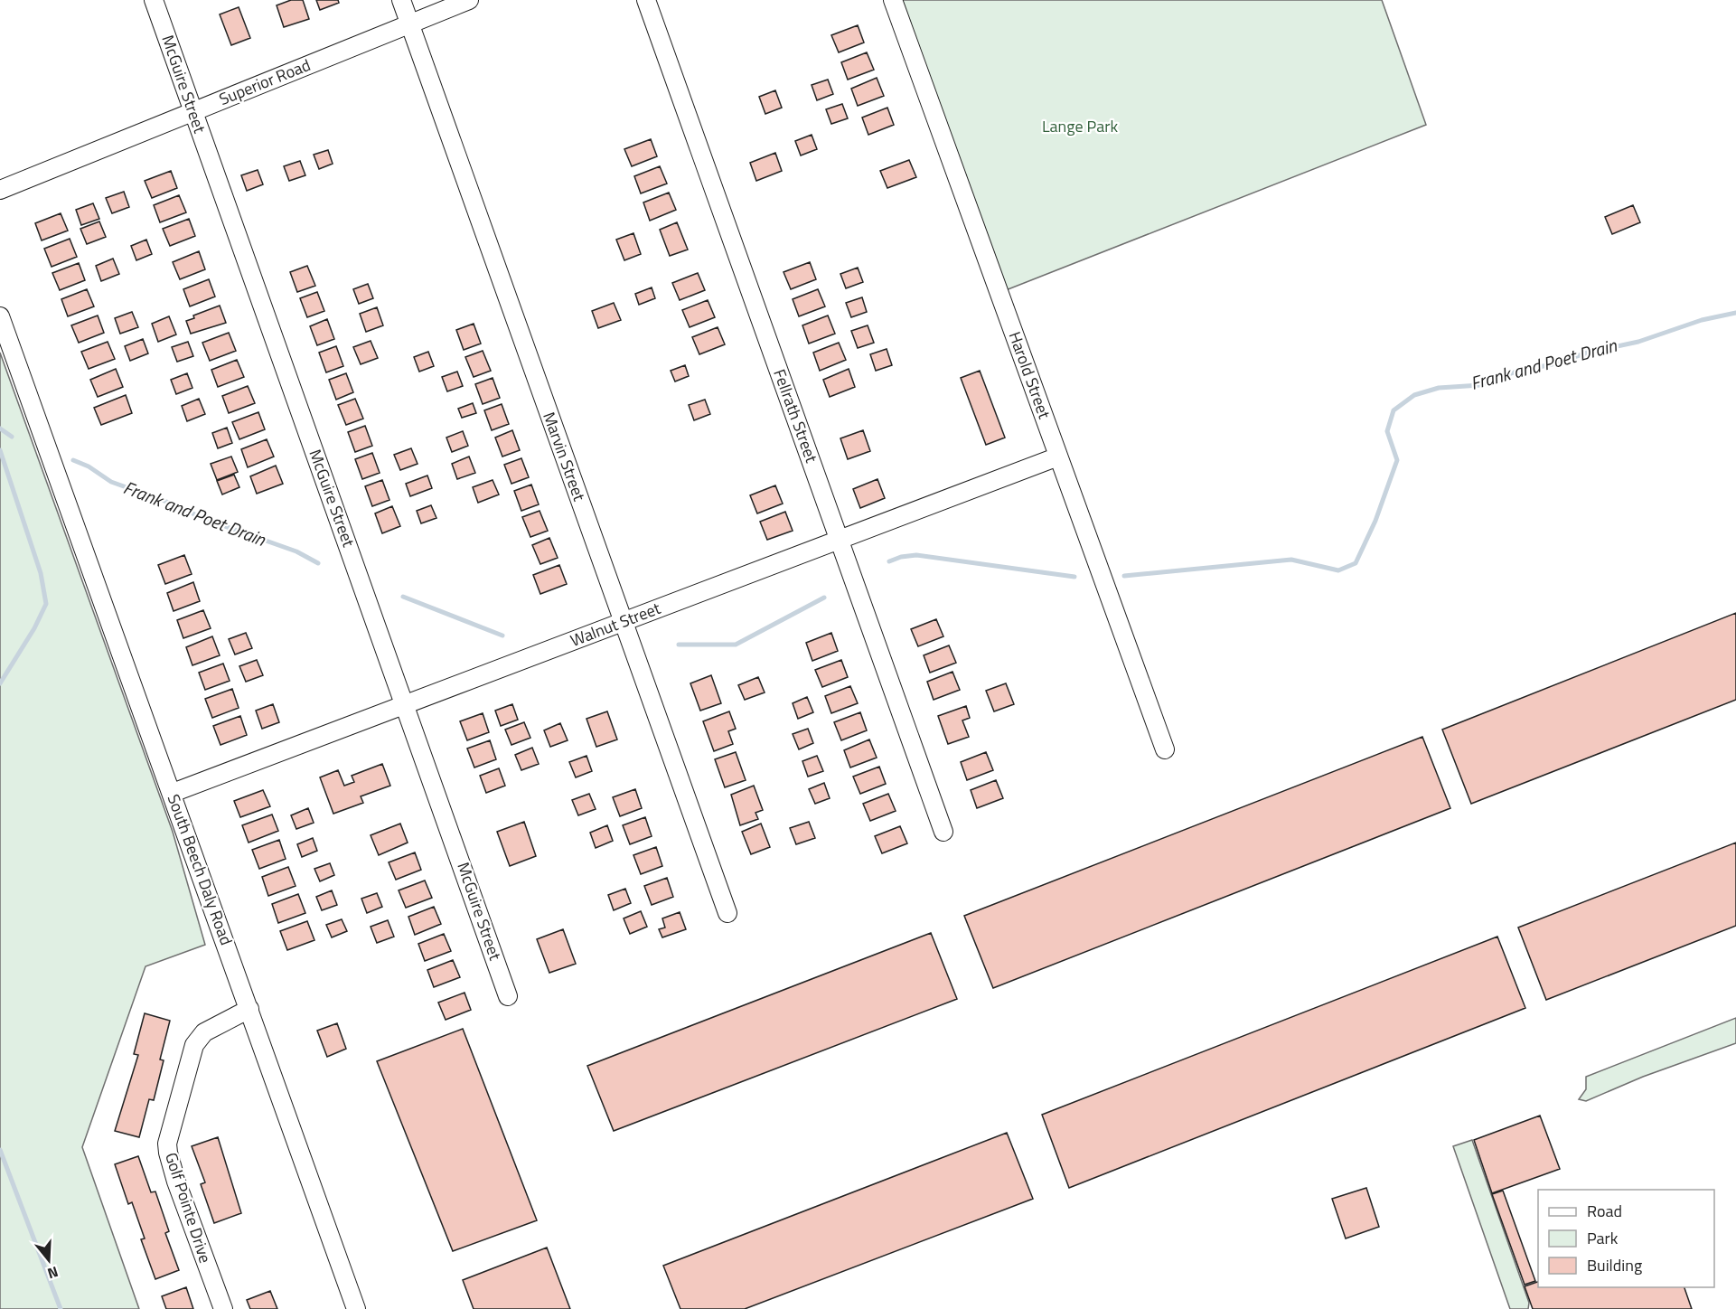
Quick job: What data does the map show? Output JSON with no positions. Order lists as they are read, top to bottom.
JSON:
{
  "streets": {
    "street": [
      "Superior Road",
      "McGuire Street",
      "Harold Street",
      "Fellrath Street",
      "Marvin Street",
      "Walnut Street",
      "South Beech Daly Road",
      "Golf Pointe Drive"
    ]
  },
  "crossings": [
    ["Superior Road", "McGuire Street"],
    ["Superior Road", "Marvin Street"],
    ["McGuire Street", "Walnut Street"],
    ["Harold Street", "Walnut Street"],
    ["Fellrath Street", "Walnut Street"],
    ["Marvin Street", "Walnut Street"],
    ["Walnut Street", "South Beech Daly Road"],
    ["South Beech Daly Road", "Golf Pointe Drive"]
  ],
  "water": ["Frank and Poet Drain"],
  "parks": ["Lange Park"],
  "legend": ["Road", "Park", "Building"],
  "north": "bottom"
}
